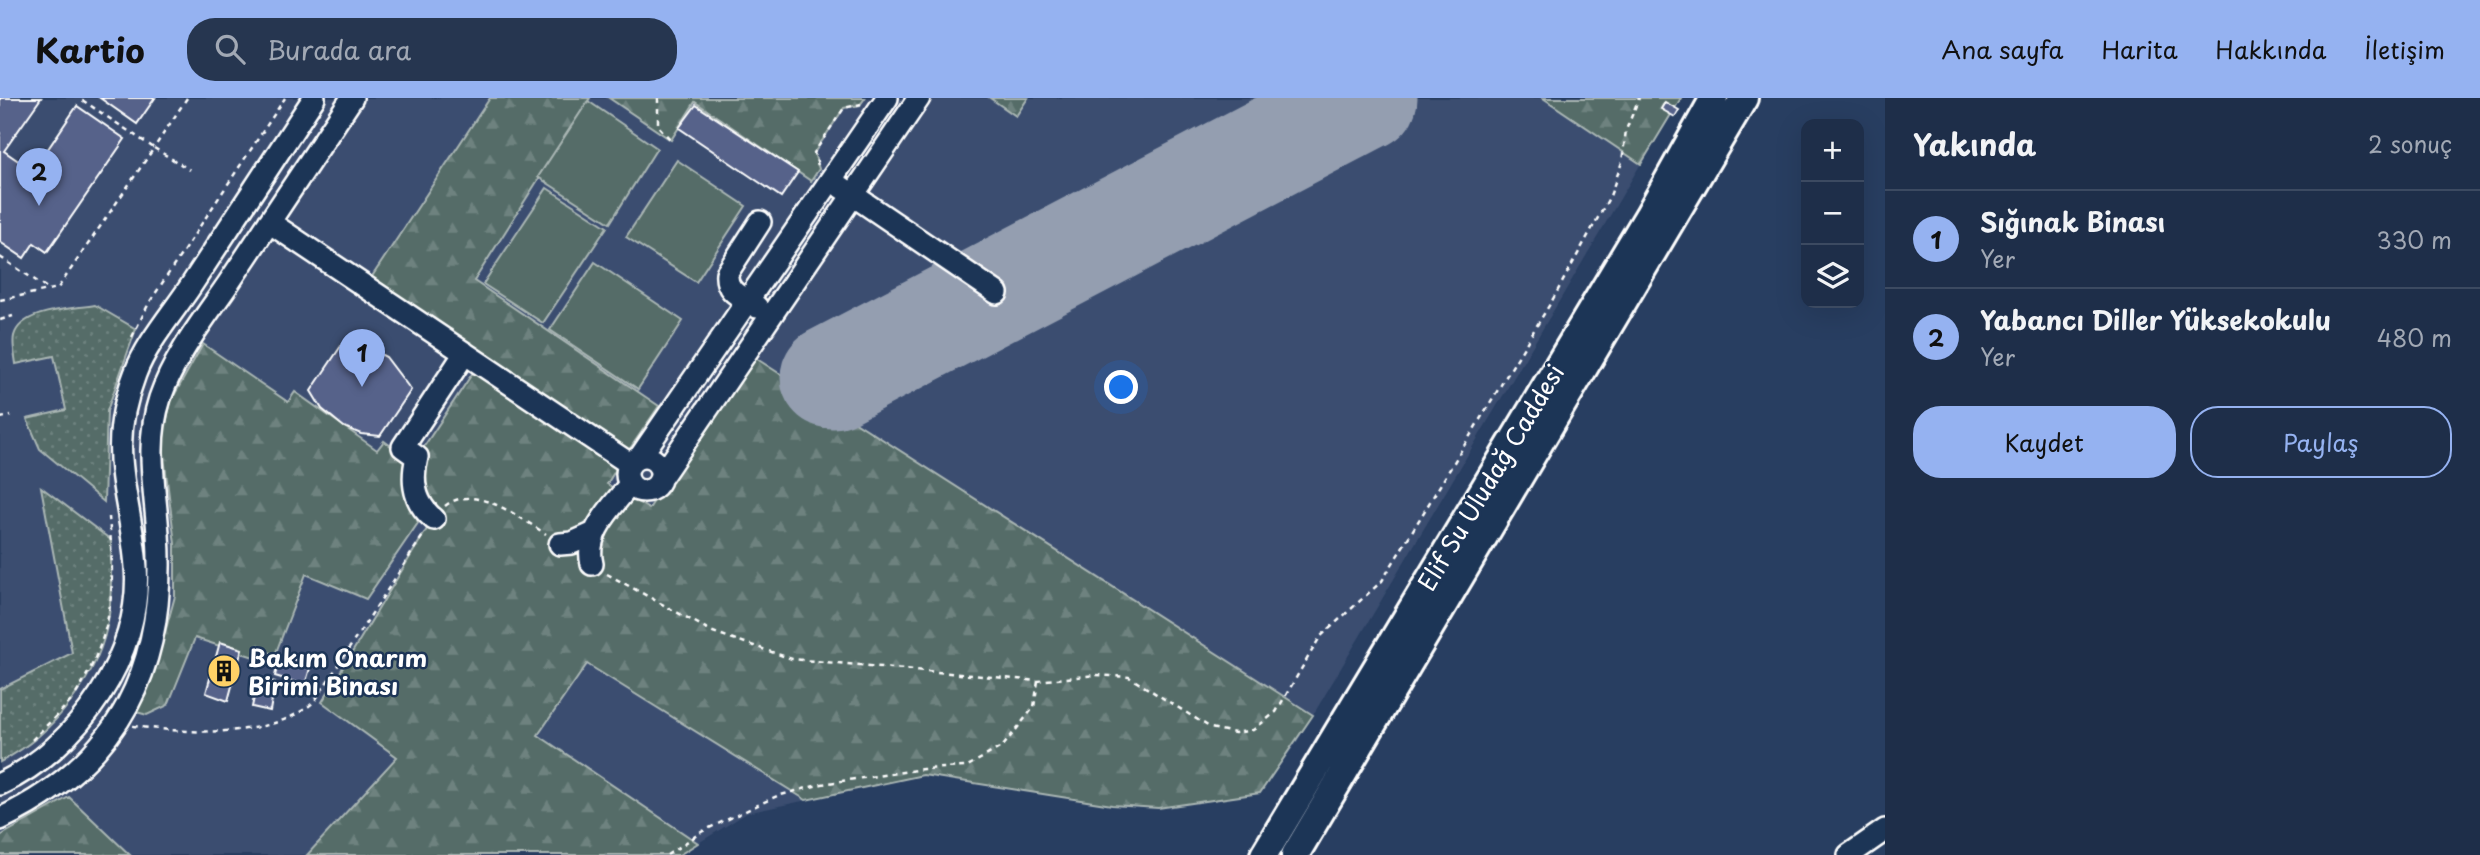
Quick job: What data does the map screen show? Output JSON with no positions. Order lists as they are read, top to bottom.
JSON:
{
  "streets": {
    "main road": ["Elif Su Uludağ Caddesi"]
  },
  "places": {
    "building": ["Bakım Onarım Birimi Binası"]
  },
  "page": {
    "header": "Kartio",
    "search": "Burada ara",
    "nav": [
      "Ana sayfa",
      "Harita",
      "Hakkında",
      "İletişim"
    ],
    "heading": ["Yakında", "2 sonuç"],
    "map_buttons": ["+", "−"],
    "pins": ["2", "1"],
    "list": [
      {
        "mark": "1",
        "name": "Sığınak Binası",
        "note": "Yer",
        "value": "330 m"
      },
      {
        "mark": "2",
        "name": "Yabancı Diller Yüksekokulu",
        "note": "Yer",
        "value": "480 m"
      }
    ],
    "buttons": ["Kaydet", "Paylaş"]
  }
}
